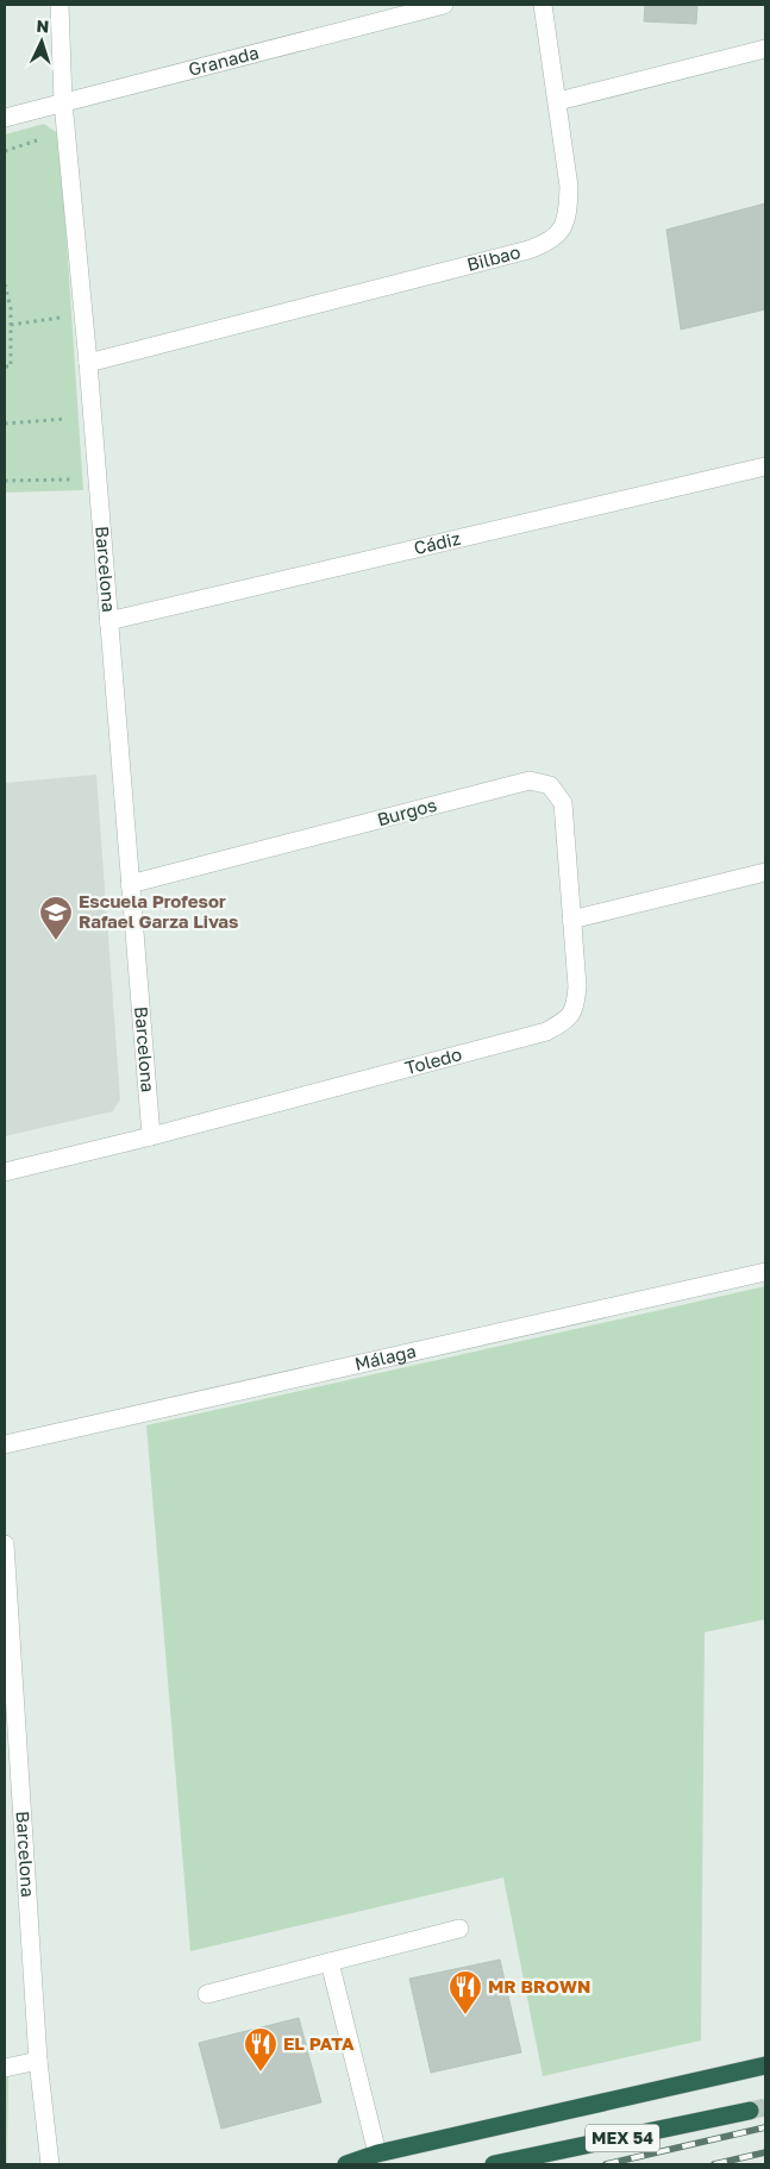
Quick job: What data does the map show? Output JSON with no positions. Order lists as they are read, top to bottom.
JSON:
{
  "streets": {
    "highway": ["MEX 54"],
    "street": [
      "Granada",
      "Bilbao",
      "Cádiz",
      "Barcelona",
      "Burgos",
      "Toledo",
      "Málaga"
    ]
  },
  "crossings": [
    ["Granada", "Barcelona"],
    ["Bilbao", "Barcelona"],
    ["Cádiz", "Barcelona"],
    ["Barcelona", "Burgos"],
    ["Barcelona", "Toledo"],
    ["Burgos", "Toledo"]
  ],
  "places": {
    "school or university": ["Escuela Profesor Rafael Garza Livas"],
    "restaurant": ["MR BROWN", "EL PATA"]
  },
  "north": "top"
}
